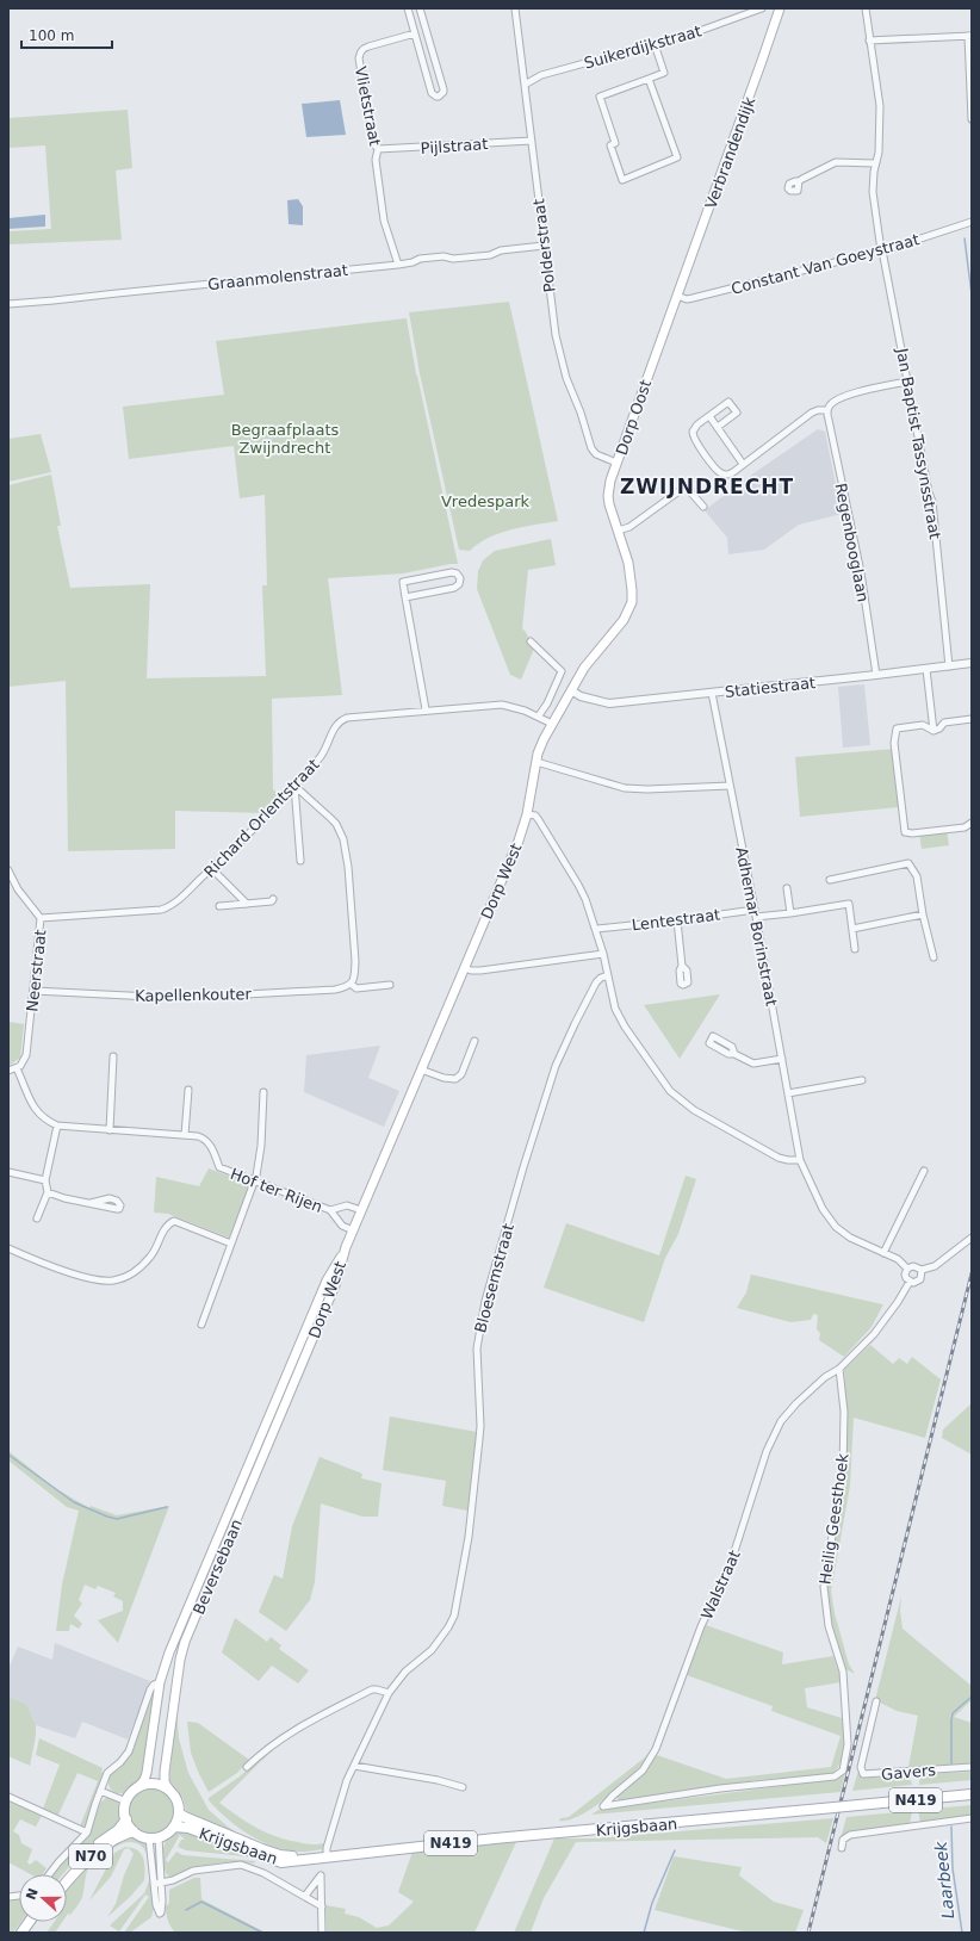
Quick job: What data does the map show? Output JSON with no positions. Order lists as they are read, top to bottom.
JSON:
{
  "streets": {
    "main road": [
      "Verbrandendijk",
      "Dorp Oost",
      "Dorp West",
      "Beversebaan",
      "N419",
      "Krijgsbaan",
      "N70"
    ],
    "street": [
      "Suikerdijkstraat",
      "Vlietstraat",
      "Pijlstraat",
      "Polderstraat",
      "Constant Van Goeystraat",
      "Graanmolenstraat",
      "Jan Baptist Tassynsstraat",
      "Regenbooglaan",
      "Statiestraat",
      "Richard Orlentstraat",
      "Lentestraat",
      "Adhemar Borinstraat",
      "Neerstraat",
      "Kapellenkouter",
      "Hof ter Rijen",
      "Bloesemstraat",
      "Heilig Geesthoek",
      "Walstraat",
      "Gavers"
    ]
  },
  "crossings": [
    ["Suikerdijkstraat", "Polderstraat"],
    ["Vlietstraat", "Pijlstraat"],
    ["Vlietstraat", "Graanmolenstraat"],
    ["Pijlstraat", "Polderstraat"],
    ["Verbrandendijk", "Constant Van Goeystraat"],
    ["Verbrandendijk", "Dorp Oost"],
    ["Polderstraat", "Graanmolenstraat"],
    ["Polderstraat", "Dorp Oost"],
    ["Constant Van Goeystraat", "Dorp Oost"],
    ["Constant Van Goeystraat", "Jan Baptist Tassynsstraat"],
    ["Dorp Oost", "Statiestraat"],
    ["Dorp Oost", "Dorp West"],
    ["Jan Baptist Tassynsstraat", "Statiestraat"],
    ["Regenbooglaan", "Statiestraat"],
    ["Statiestraat", "Dorp West"],
    ["Statiestraat", "Adhemar Borinstraat"],
    ["Richard Orlentstraat", "Dorp West"],
    ["Richard Orlentstraat", "Neerstraat"],
    ["Dorp West", "Hof ter Rijen"],
    ["Dorp West", "Beversebaan"],
    ["Lentestraat", "Adhemar Borinstraat"],
    ["Neerstraat", "Kapellenkouter"],
    ["Neerstraat", "Hof ter Rijen"],
    ["Bloesemstraat", "Krijgsbaan"],
    ["Heilig Geesthoek", "Walstraat"],
    ["Beversebaan", "Krijgsbaan"],
    ["Beversebaan", "N70"],
    ["Krijgsbaan", "N70"]
  ],
  "districts": ["ZWIJNDRECHT"],
  "water": ["Laarbeek"],
  "parks": ["Begraafplaats Zwijndrecht", "Vredespark"],
  "scale_bar": "100 m",
  "north": "left"
}
